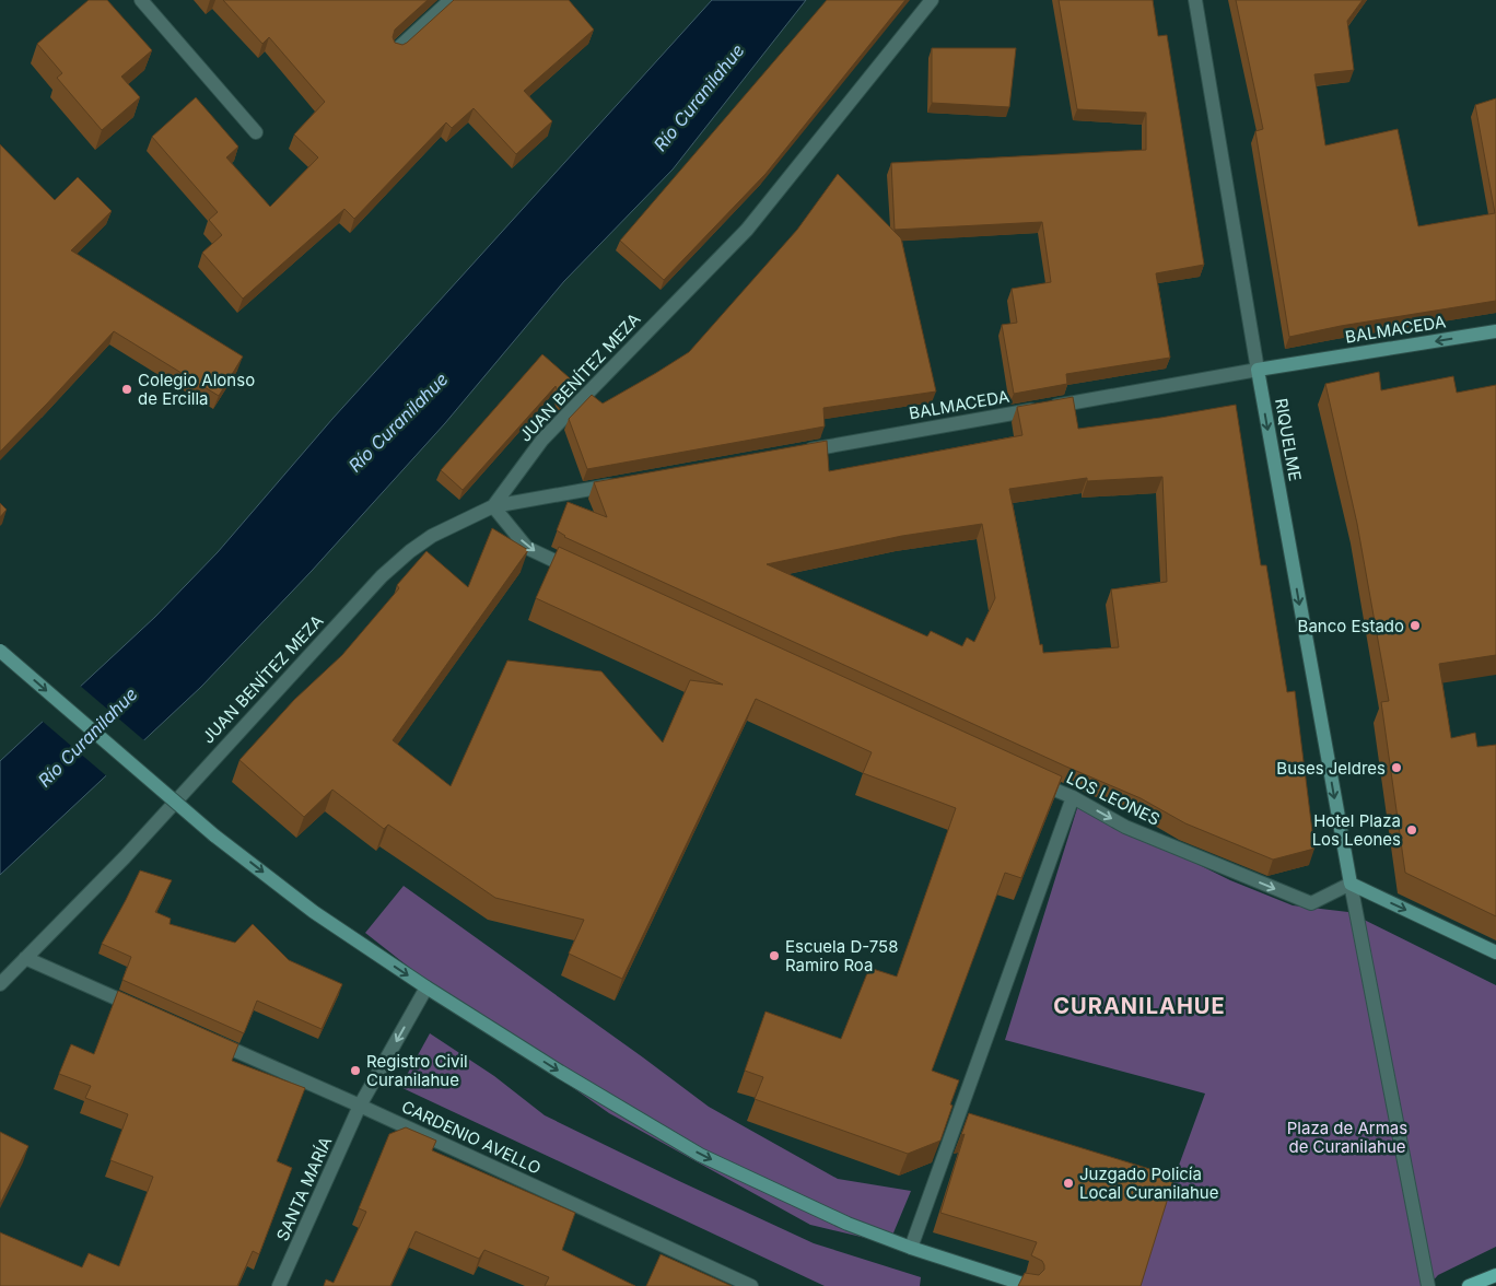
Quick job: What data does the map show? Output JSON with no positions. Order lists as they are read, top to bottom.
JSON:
{
  "streets": {
    "main road": ["BALMACEDA", "RIQUELME"],
    "street": [
      "JUAN BENÍTEZ MEZA",
      "LOS LEONES",
      "CARDENIO AVELLO",
      "SANTA MARÍA"
    ]
  },
  "crossings": [
    ["BALMACEDA", "RIQUELME"],
    ["RIQUELME", "LOS LEONES"],
    ["CARDENIO AVELLO", "SANTA MARÍA"]
  ],
  "one_way": ["RIQUELME", "LOS LEONES", "SANTA MARÍA"],
  "districts": ["CURANILAHUE"],
  "water": ["Río Curanilahue"],
  "parks": ["Plaza de Armas de Curanilahue"],
  "places": [
    "Colegio Alonso de Ercilla",
    "Banco Estado",
    "Buses Jeldres",
    "Hotel Plaza Los Leones",
    "Escuela D-758 Ramiro Roa",
    "Registro Civil Curanilahue",
    "Juzgado Policía Local Curanilahue"
  ]
}
